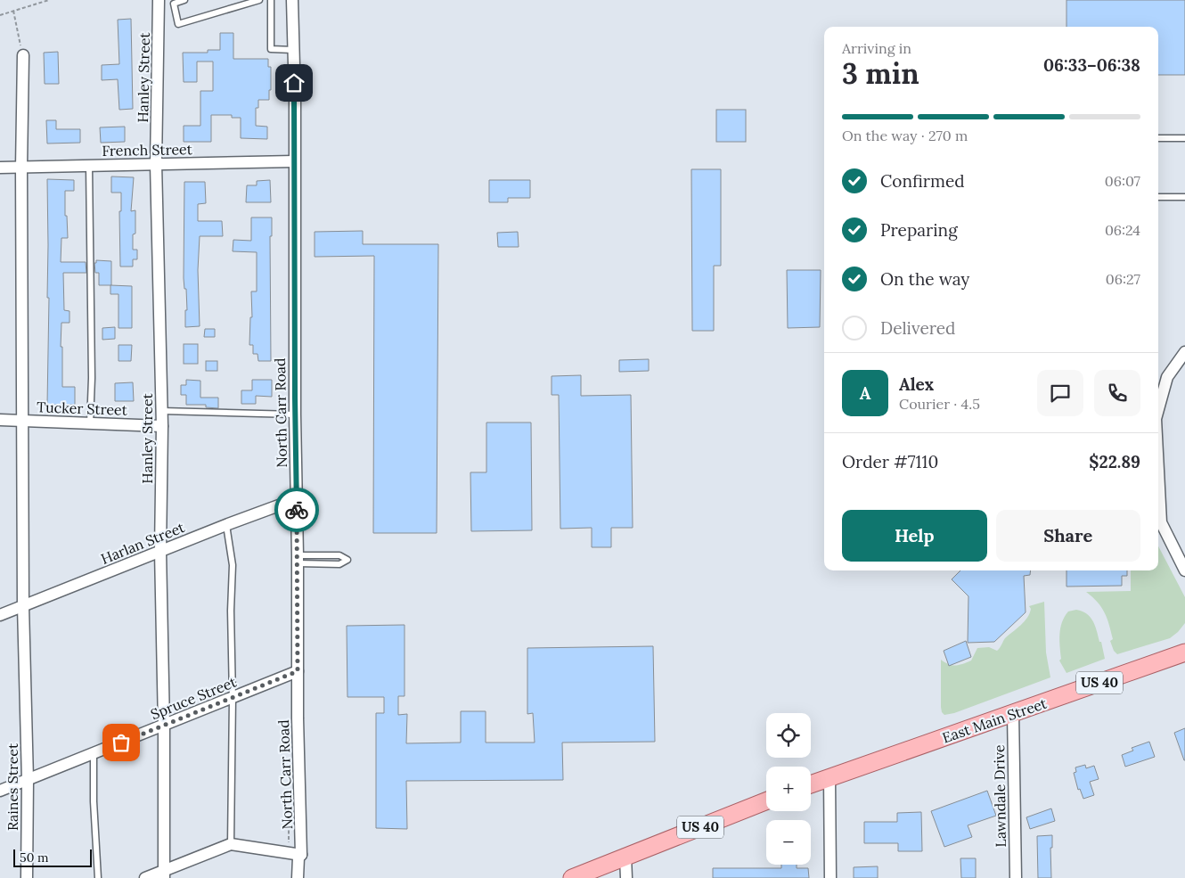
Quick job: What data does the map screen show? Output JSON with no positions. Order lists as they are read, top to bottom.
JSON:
{
  "streets": {
    "main road": ["US 40", "East Main Street"],
    "street": [
      "Hanley Street",
      "French Street",
      "Tucker Street",
      "North Carr Road",
      "Harlan Street",
      "Spruce Street",
      "Raines Street",
      "Lawndale Drive"
    ]
  },
  "crossings": [
    ["Hanley Street", "French Street"],
    ["Hanley Street", "Tucker Street"],
    ["Hanley Street", "Harlan Street"],
    ["Hanley Street", "Spruce Street"],
    ["French Street", "North Carr Road"],
    ["French Street", "Raines Street"],
    ["Tucker Street", "Raines Street"],
    ["North Carr Road", "Harlan Street"],
    ["North Carr Road", "Spruce Street"],
    ["Harlan Street", "Raines Street"],
    ["Spruce Street", "Raines Street"],
    ["East Main Street", "Lawndale Drive"]
  ],
  "scale_bar": "50 m",
  "page": {
    "heading": ["3 min", "Arriving in", "06:33–06:38"],
    "panel": [
      "Alex",
      "Courier · 4.5",
      "Order #7110",
      "$22.89"
    ],
    "bar": "On the way · 270 m",
    "list": [
      ["Confirmed", "06:07"],
      ["Preparing", "06:24"],
      ["On the way", "06:27"],
      "Delivered"
    ],
    "round": "A",
    "buttons": ["Help", "Share"],
    "map_buttons": ["+", "−"],
    "scale": "50 m"
  }
}
